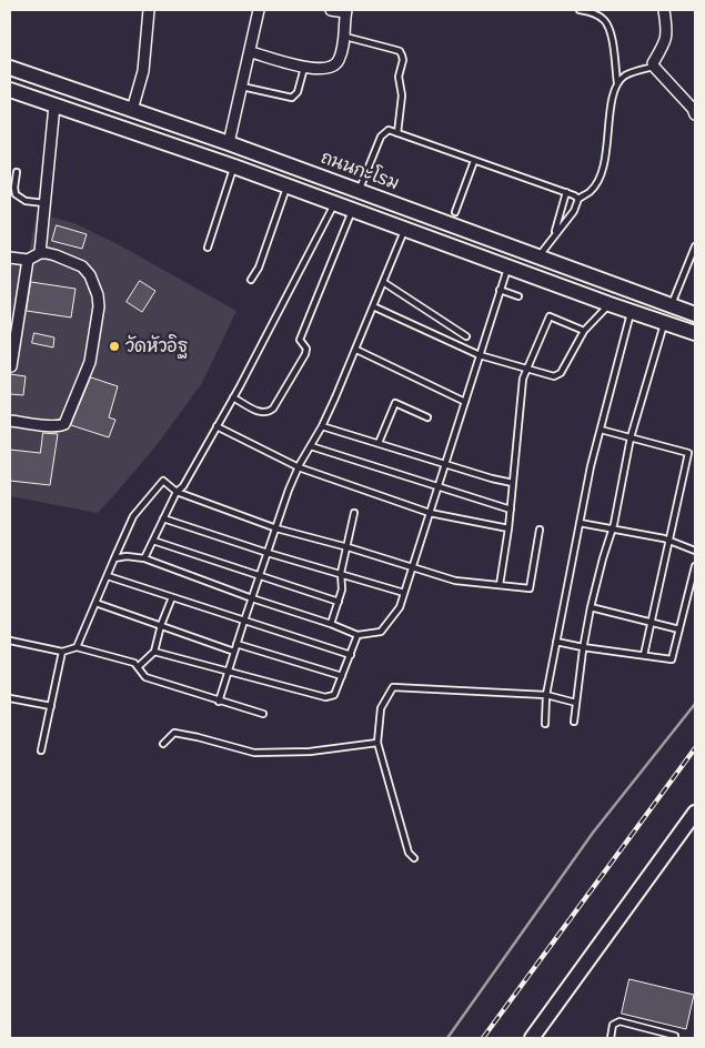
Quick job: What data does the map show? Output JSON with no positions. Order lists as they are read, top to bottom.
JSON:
{
  "streets": {
    "main road": ["ถนนกะโรม"]
  },
  "places": ["วัดหัวอิฐ"]
}
